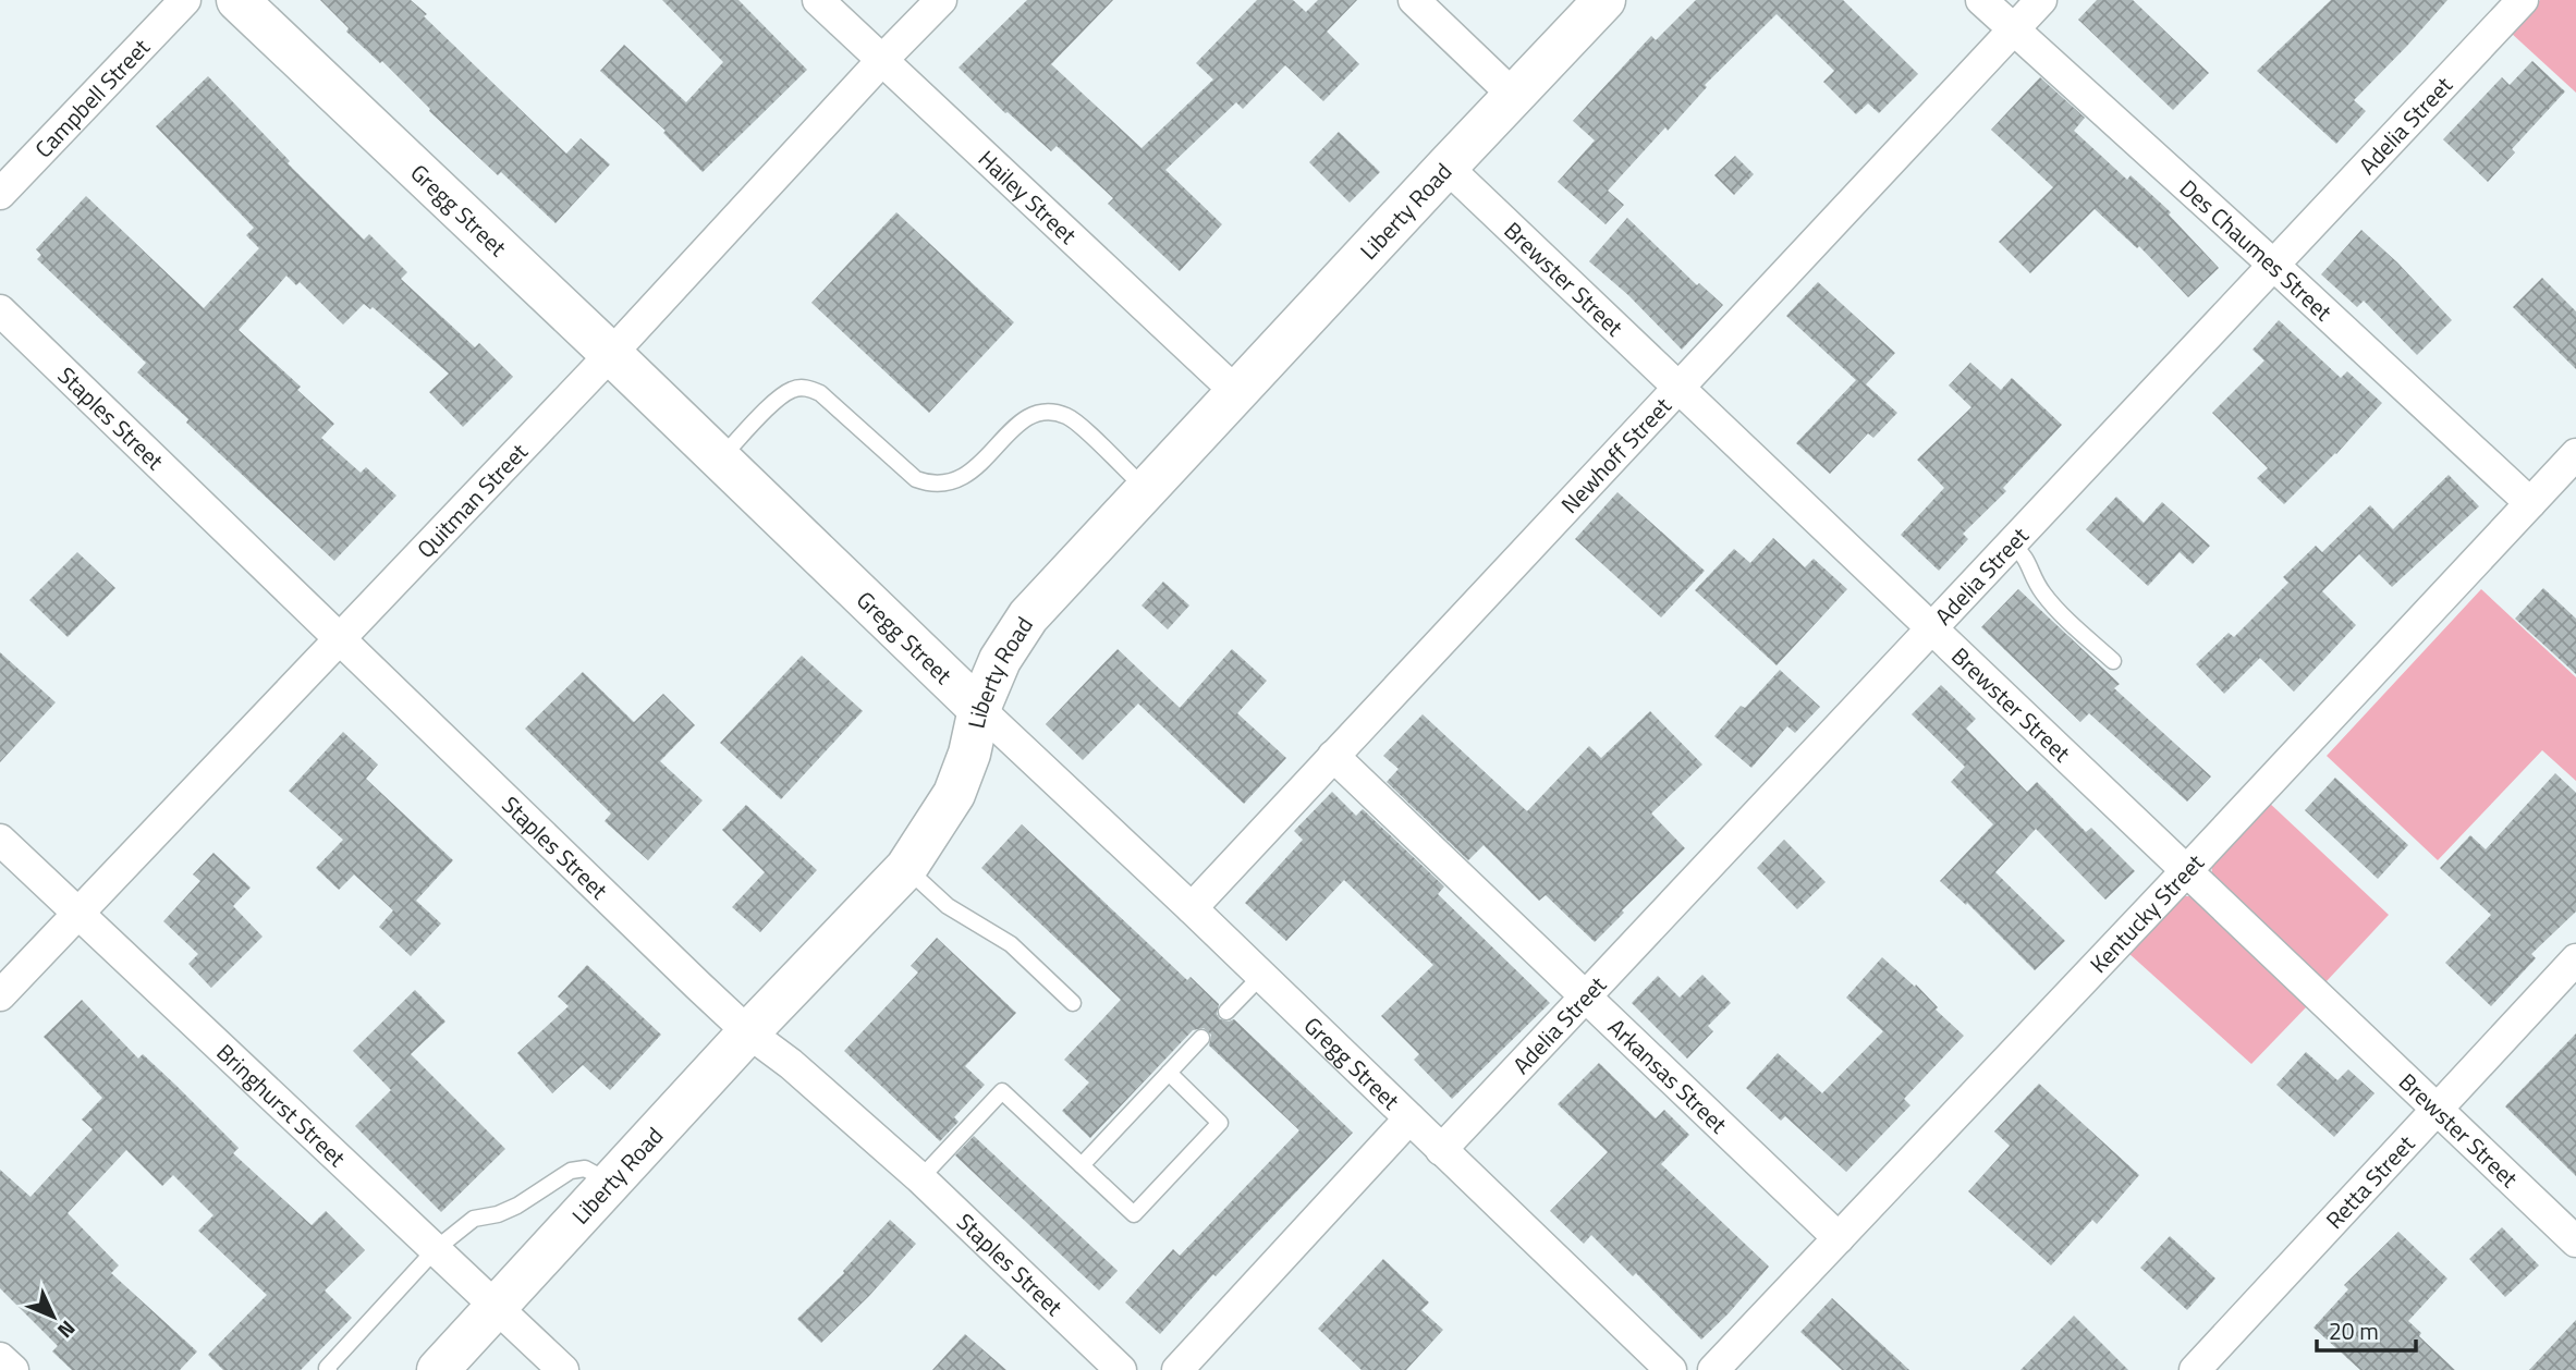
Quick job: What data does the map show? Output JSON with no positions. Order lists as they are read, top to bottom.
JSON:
{
  "streets": {
    "main road": ["Gregg Street", "Liberty Road"],
    "street": [
      "Campbell Street",
      "Adelia Street",
      "Hailey Street",
      "Des Chaumes Street",
      "Brewster Street",
      "Staples Street",
      "Newhoff Street",
      "Quitman Street",
      "Kentucky Street",
      "Arkansas Street",
      "Bringhurst Street",
      "Retta Street"
    ]
  },
  "crossings": [
    ["Adelia Street", "Gregg Street"],
    ["Adelia Street", "Des Chaumes Street"],
    ["Adelia Street", "Brewster Street"],
    ["Adelia Street", "Arkansas Street"],
    ["Hailey Street", "Liberty Road"],
    ["Hailey Street", "Quitman Street"],
    ["Gregg Street", "Liberty Road"],
    ["Gregg Street", "Newhoff Street"],
    ["Gregg Street", "Quitman Street"],
    ["Liberty Road", "Brewster Street"],
    ["Liberty Road", "Staples Street"],
    ["Liberty Road", "Bringhurst Street"],
    ["Des Chaumes Street", "Newhoff Street"],
    ["Des Chaumes Street", "Kentucky Street"],
    ["Brewster Street", "Newhoff Street"],
    ["Brewster Street", "Kentucky Street"],
    ["Brewster Street", "Retta Street"],
    ["Staples Street", "Quitman Street"],
    ["Newhoff Street", "Arkansas Street"],
    ["Quitman Street", "Bringhurst Street"],
    ["Kentucky Street", "Arkansas Street"]
  ],
  "scale_bar": "20 m",
  "north": "bottom right"
}
